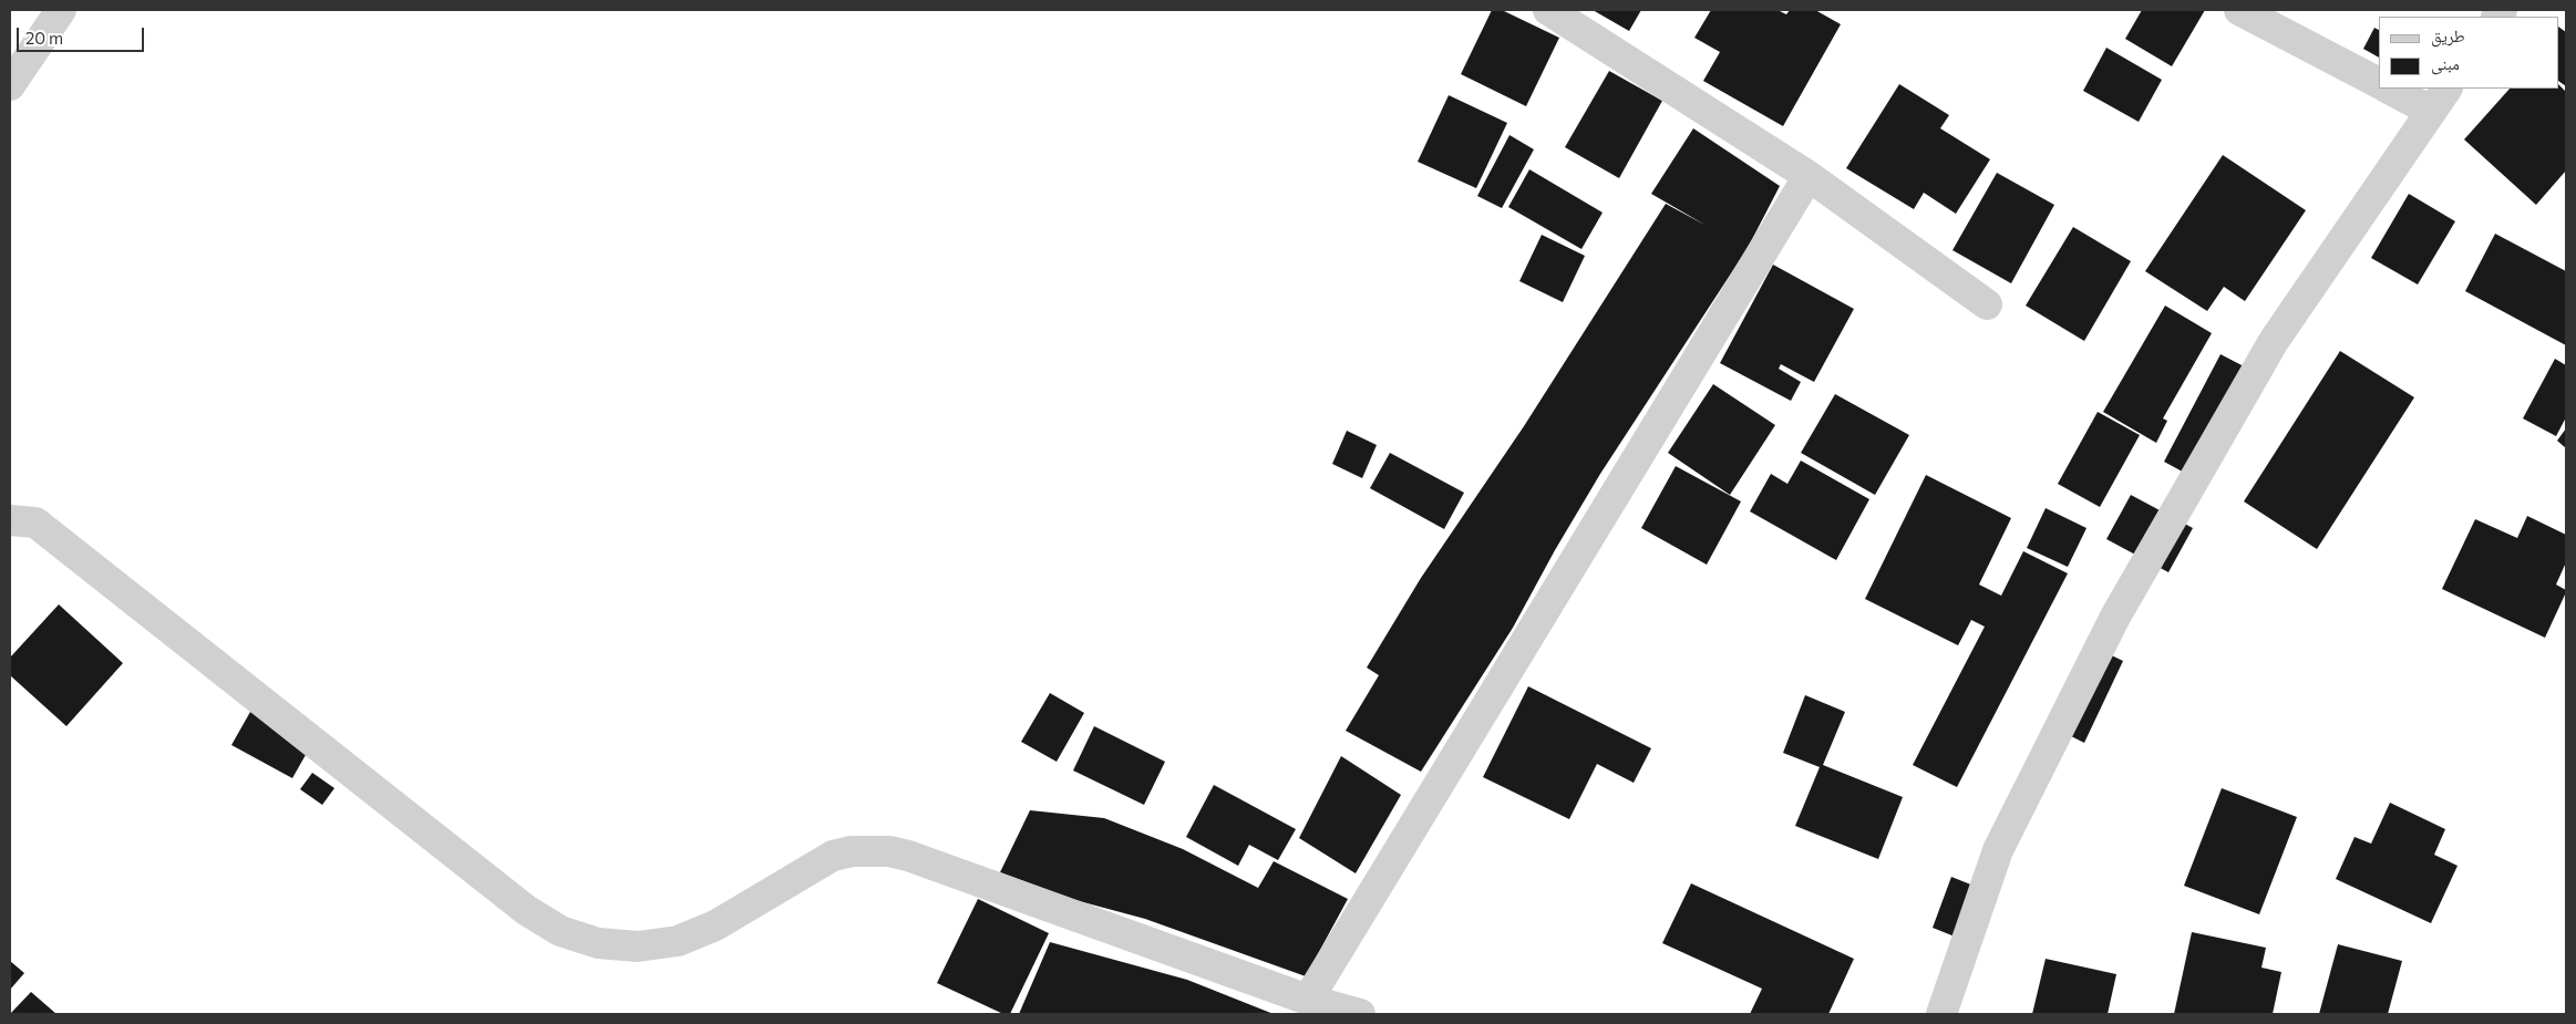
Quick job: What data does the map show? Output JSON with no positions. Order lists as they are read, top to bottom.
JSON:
{
  "legend": ["طريق", "مبنى"],
  "scale_bar": "20 m"
}
